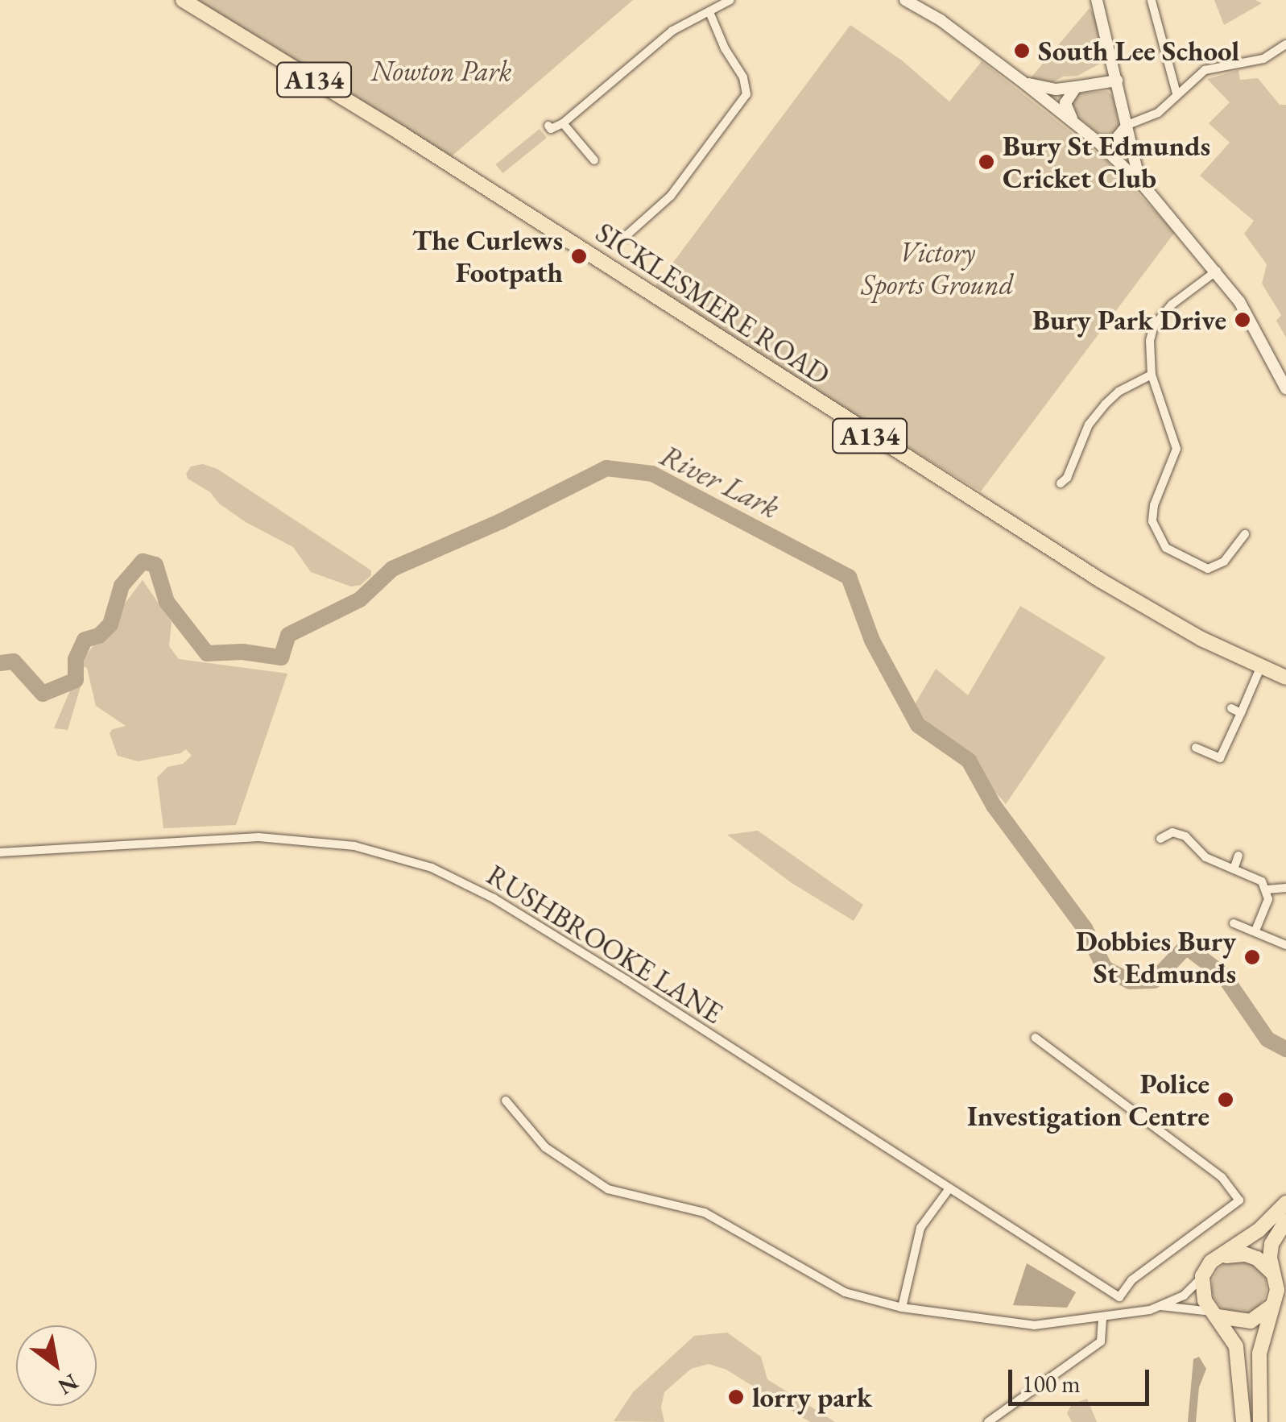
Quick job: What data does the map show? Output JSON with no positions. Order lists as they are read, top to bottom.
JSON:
{
  "streets": {
    "highway": ["A134", "SICKLESMERE ROAD"],
    "street": ["RUSHBROOKE LANE"]
  },
  "water": ["River Lark"],
  "parks": ["Nowton Park", "Victory Sports Ground"],
  "places": [
    "South Lee School",
    "Bury St Edmunds Cricket Club",
    "The Curlews Footpath",
    "Bury Park Drive",
    "Dobbies Bury St Edmunds",
    "Police Investigation Centre",
    "lorry park"
  ],
  "scale_bar": "100 m",
  "north": "bottom right"
}
